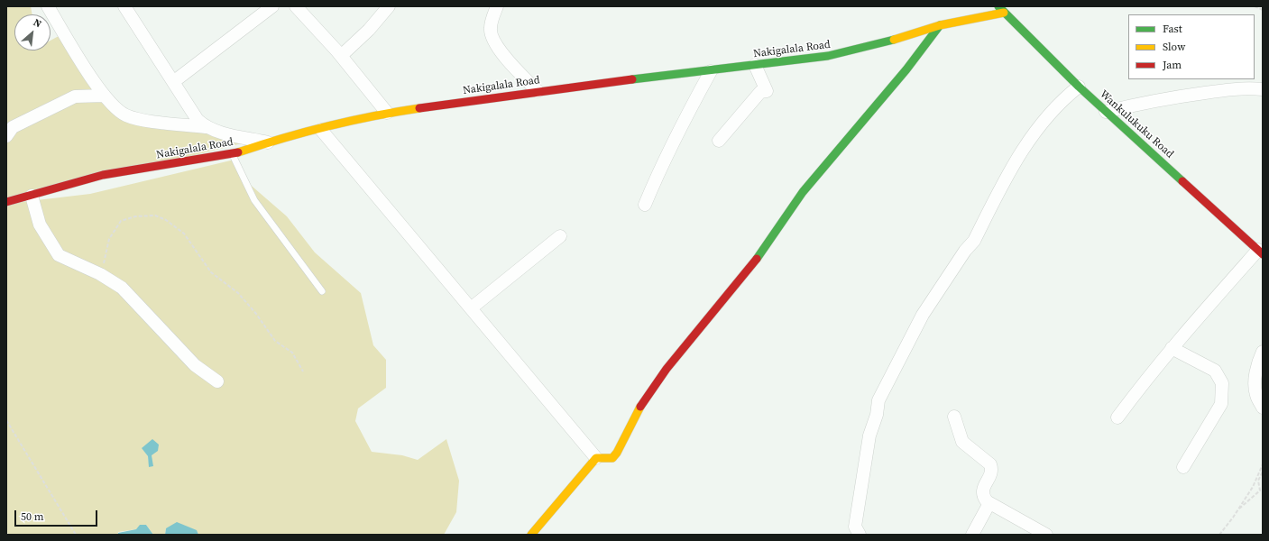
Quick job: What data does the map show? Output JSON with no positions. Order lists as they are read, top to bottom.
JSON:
{
  "streets": {
    "street": ["Nakigalala Road", "Wankulukuku Road"]
  },
  "crossings": [
    ["Nakigalala Road", "Wankulukuku Road"]
  ],
  "legend": ["Fast", "Slow", "Jam"],
  "scale_bar": "50 m",
  "north": "top right"
}
